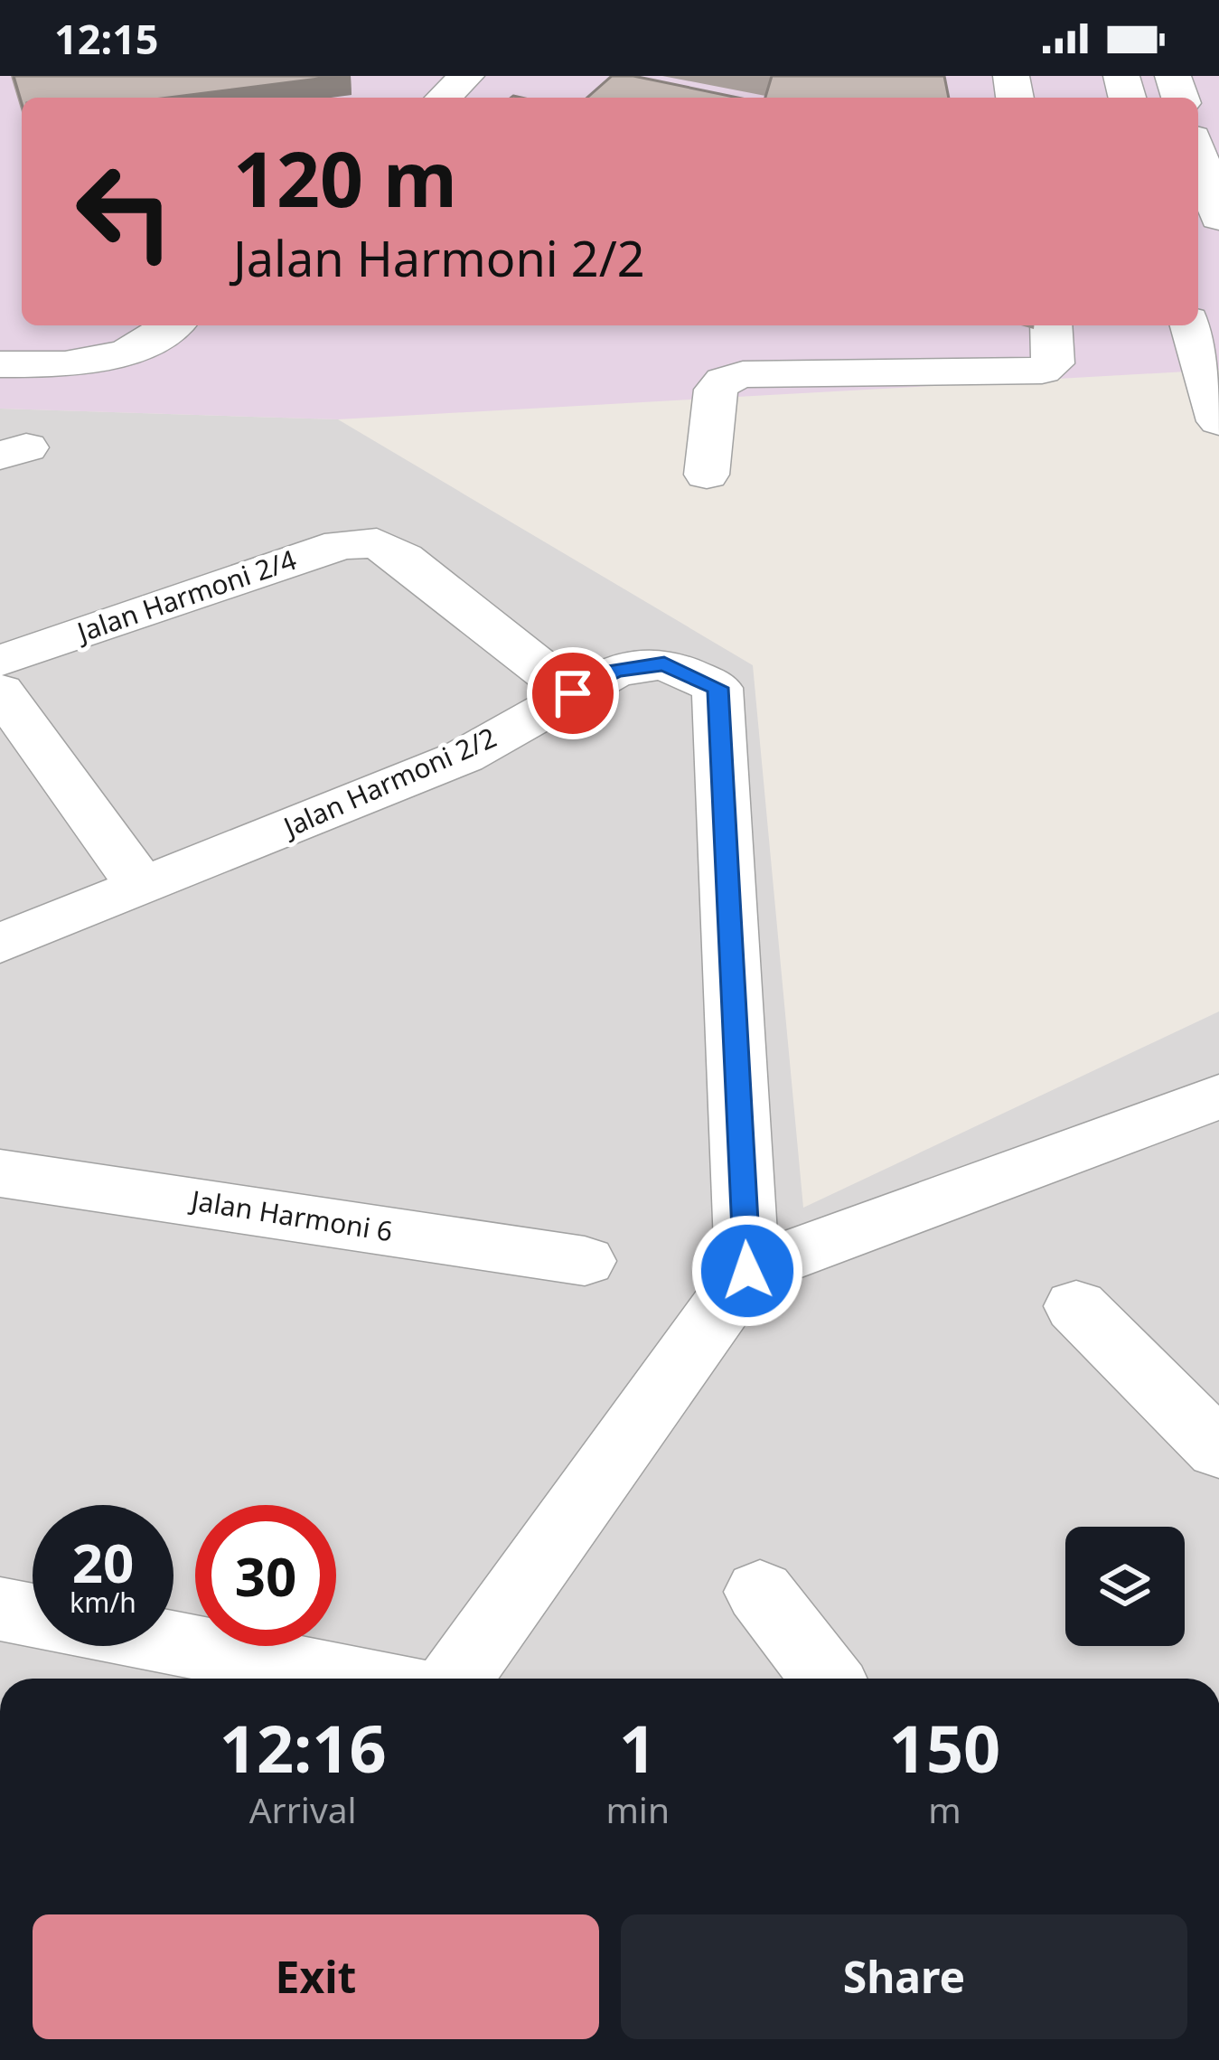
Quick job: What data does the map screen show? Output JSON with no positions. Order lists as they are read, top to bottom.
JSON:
{
  "streets": {
    "street": ["Jalan Harmoni 2/4", "Jalan Harmoni 2/2", "Jalan Harmoni 6"]
  },
  "crossings": [
    ["Jalan Harmoni 2/4", "Jalan Harmoni 2/2"]
  ],
  "page": {
    "status": "12:15",
    "turn": ["120 m", "Jalan Harmoni 2/2"],
    "speed": "20 km/h",
    "limit": "30",
    "eta": [
      "12:16",
      "Arrival",
      "1",
      "min",
      "150",
      "m"
    ],
    "buttons": ["Exit", "Share"]
  }
}
